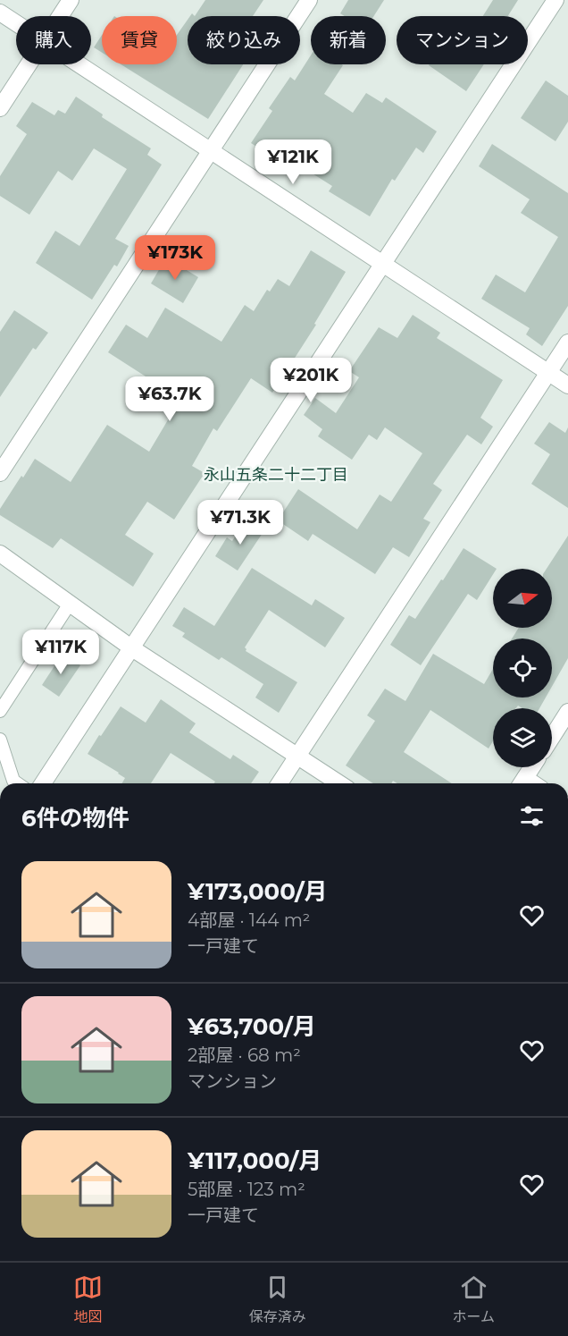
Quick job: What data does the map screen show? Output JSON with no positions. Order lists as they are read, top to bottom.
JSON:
{
  "districts": ["永山五条二十二丁目"],
  "north": "right",
  "page": {
    "chip": [
      "購入",
      "賃貸",
      "絞り込み",
      "新着",
      "マンション"
    ],
    "price": [
      "¥121K",
      "¥173K",
      "¥201K",
      "¥63.7K",
      "¥71.3K",
      "¥117K"
    ],
    "heading": "6件の物件",
    "list": [
      {
        "name": "¥173,000/月",
        "note": "4部屋 · 144 m² · 一戸建て"
      },
      {
        "name": "¥63,700/月",
        "note": "2部屋 · 68 m² · マンション"
      },
      {
        "name": "¥117,000/月",
        "note": "5部屋 · 123 m² · 一戸建て"
      }
    ],
    "tabs": ["地図", "保存済み", "ホーム"]
  }
}
